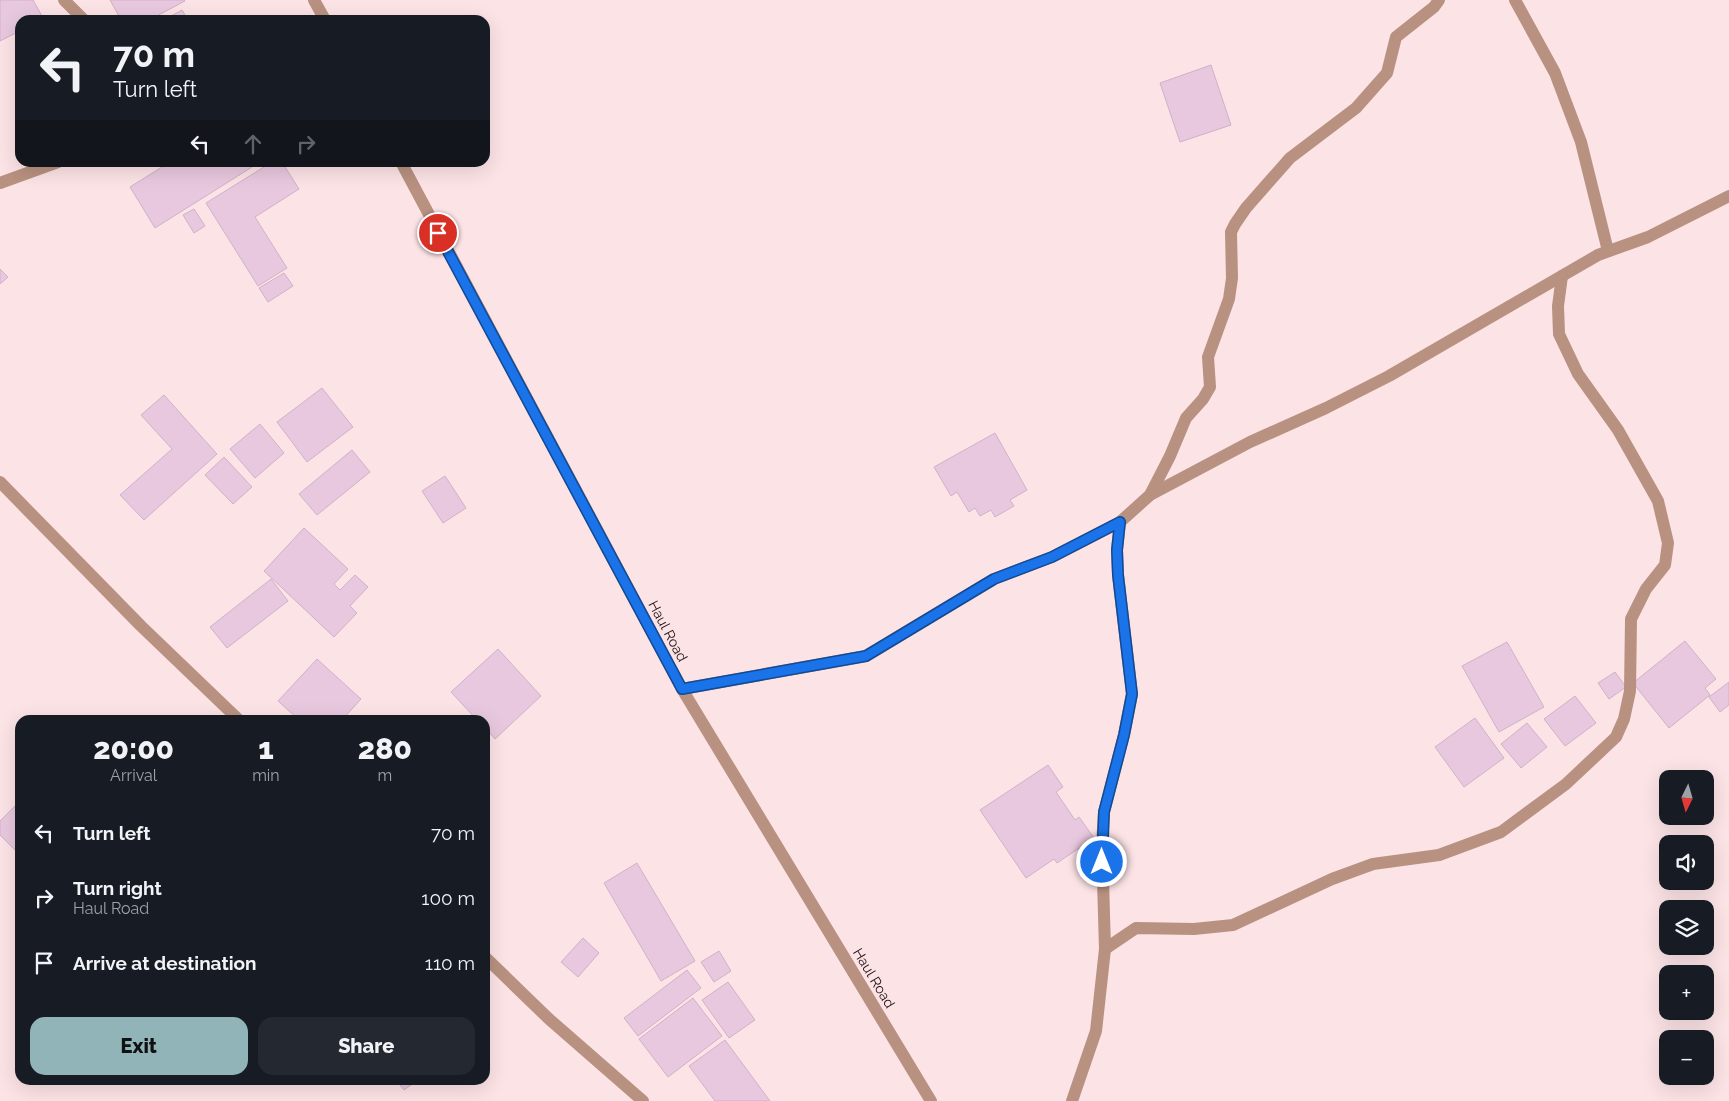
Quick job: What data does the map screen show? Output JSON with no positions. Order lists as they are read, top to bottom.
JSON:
{
  "streets": {
    "street": ["Haul Road"]
  },
  "north": "bottom",
  "page": {
    "turn": ["70 m", "Turn left"],
    "eta": [
      "20:00",
      "Arrival",
      "1",
      "min",
      "280",
      "m"
    ],
    "map_buttons": ["+", "−"],
    "list": [
      {
        "name": "Turn left",
        "value": "70 m"
      },
      {
        "name": "Turn right",
        "note": "Haul Road",
        "value": "100 m"
      },
      {
        "name": "Arrive at destination",
        "value": "110 m"
      }
    ],
    "buttons": ["Exit", "Share"]
  }
}
